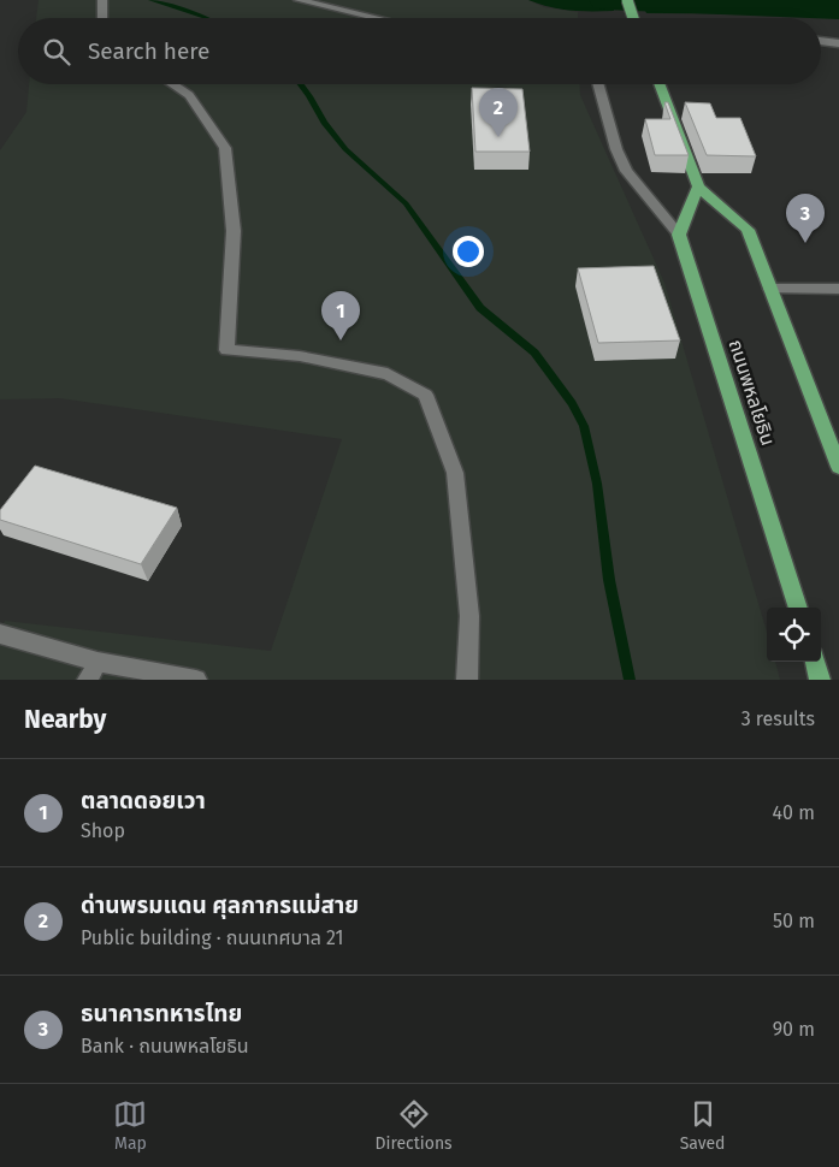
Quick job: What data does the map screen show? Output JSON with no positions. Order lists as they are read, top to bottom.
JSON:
{
  "streets": {
    "main road": ["ถนนพหลโยธิน"]
  },
  "page": {
    "search": "Search here",
    "pins": ["2", "3", "1"],
    "heading": ["Nearby", "3 results"],
    "list": [
      {
        "mark": "1",
        "name": "ตลาดดอยเวา",
        "note": "Shop",
        "value": "40 m"
      },
      {
        "mark": "2",
        "name": "ด่านพรมแดน ศุลกากรแม่สาย",
        "note": "Public building · ถนนเทศบาล 21",
        "value": "50 m"
      },
      {
        "mark": "3",
        "name": "ธนาคารทหารไทย",
        "note": "Bank · ถนนพหลโยธิน",
        "value": "90 m"
      }
    ],
    "nav": ["Map", "Directions", "Saved"]
  }
}
